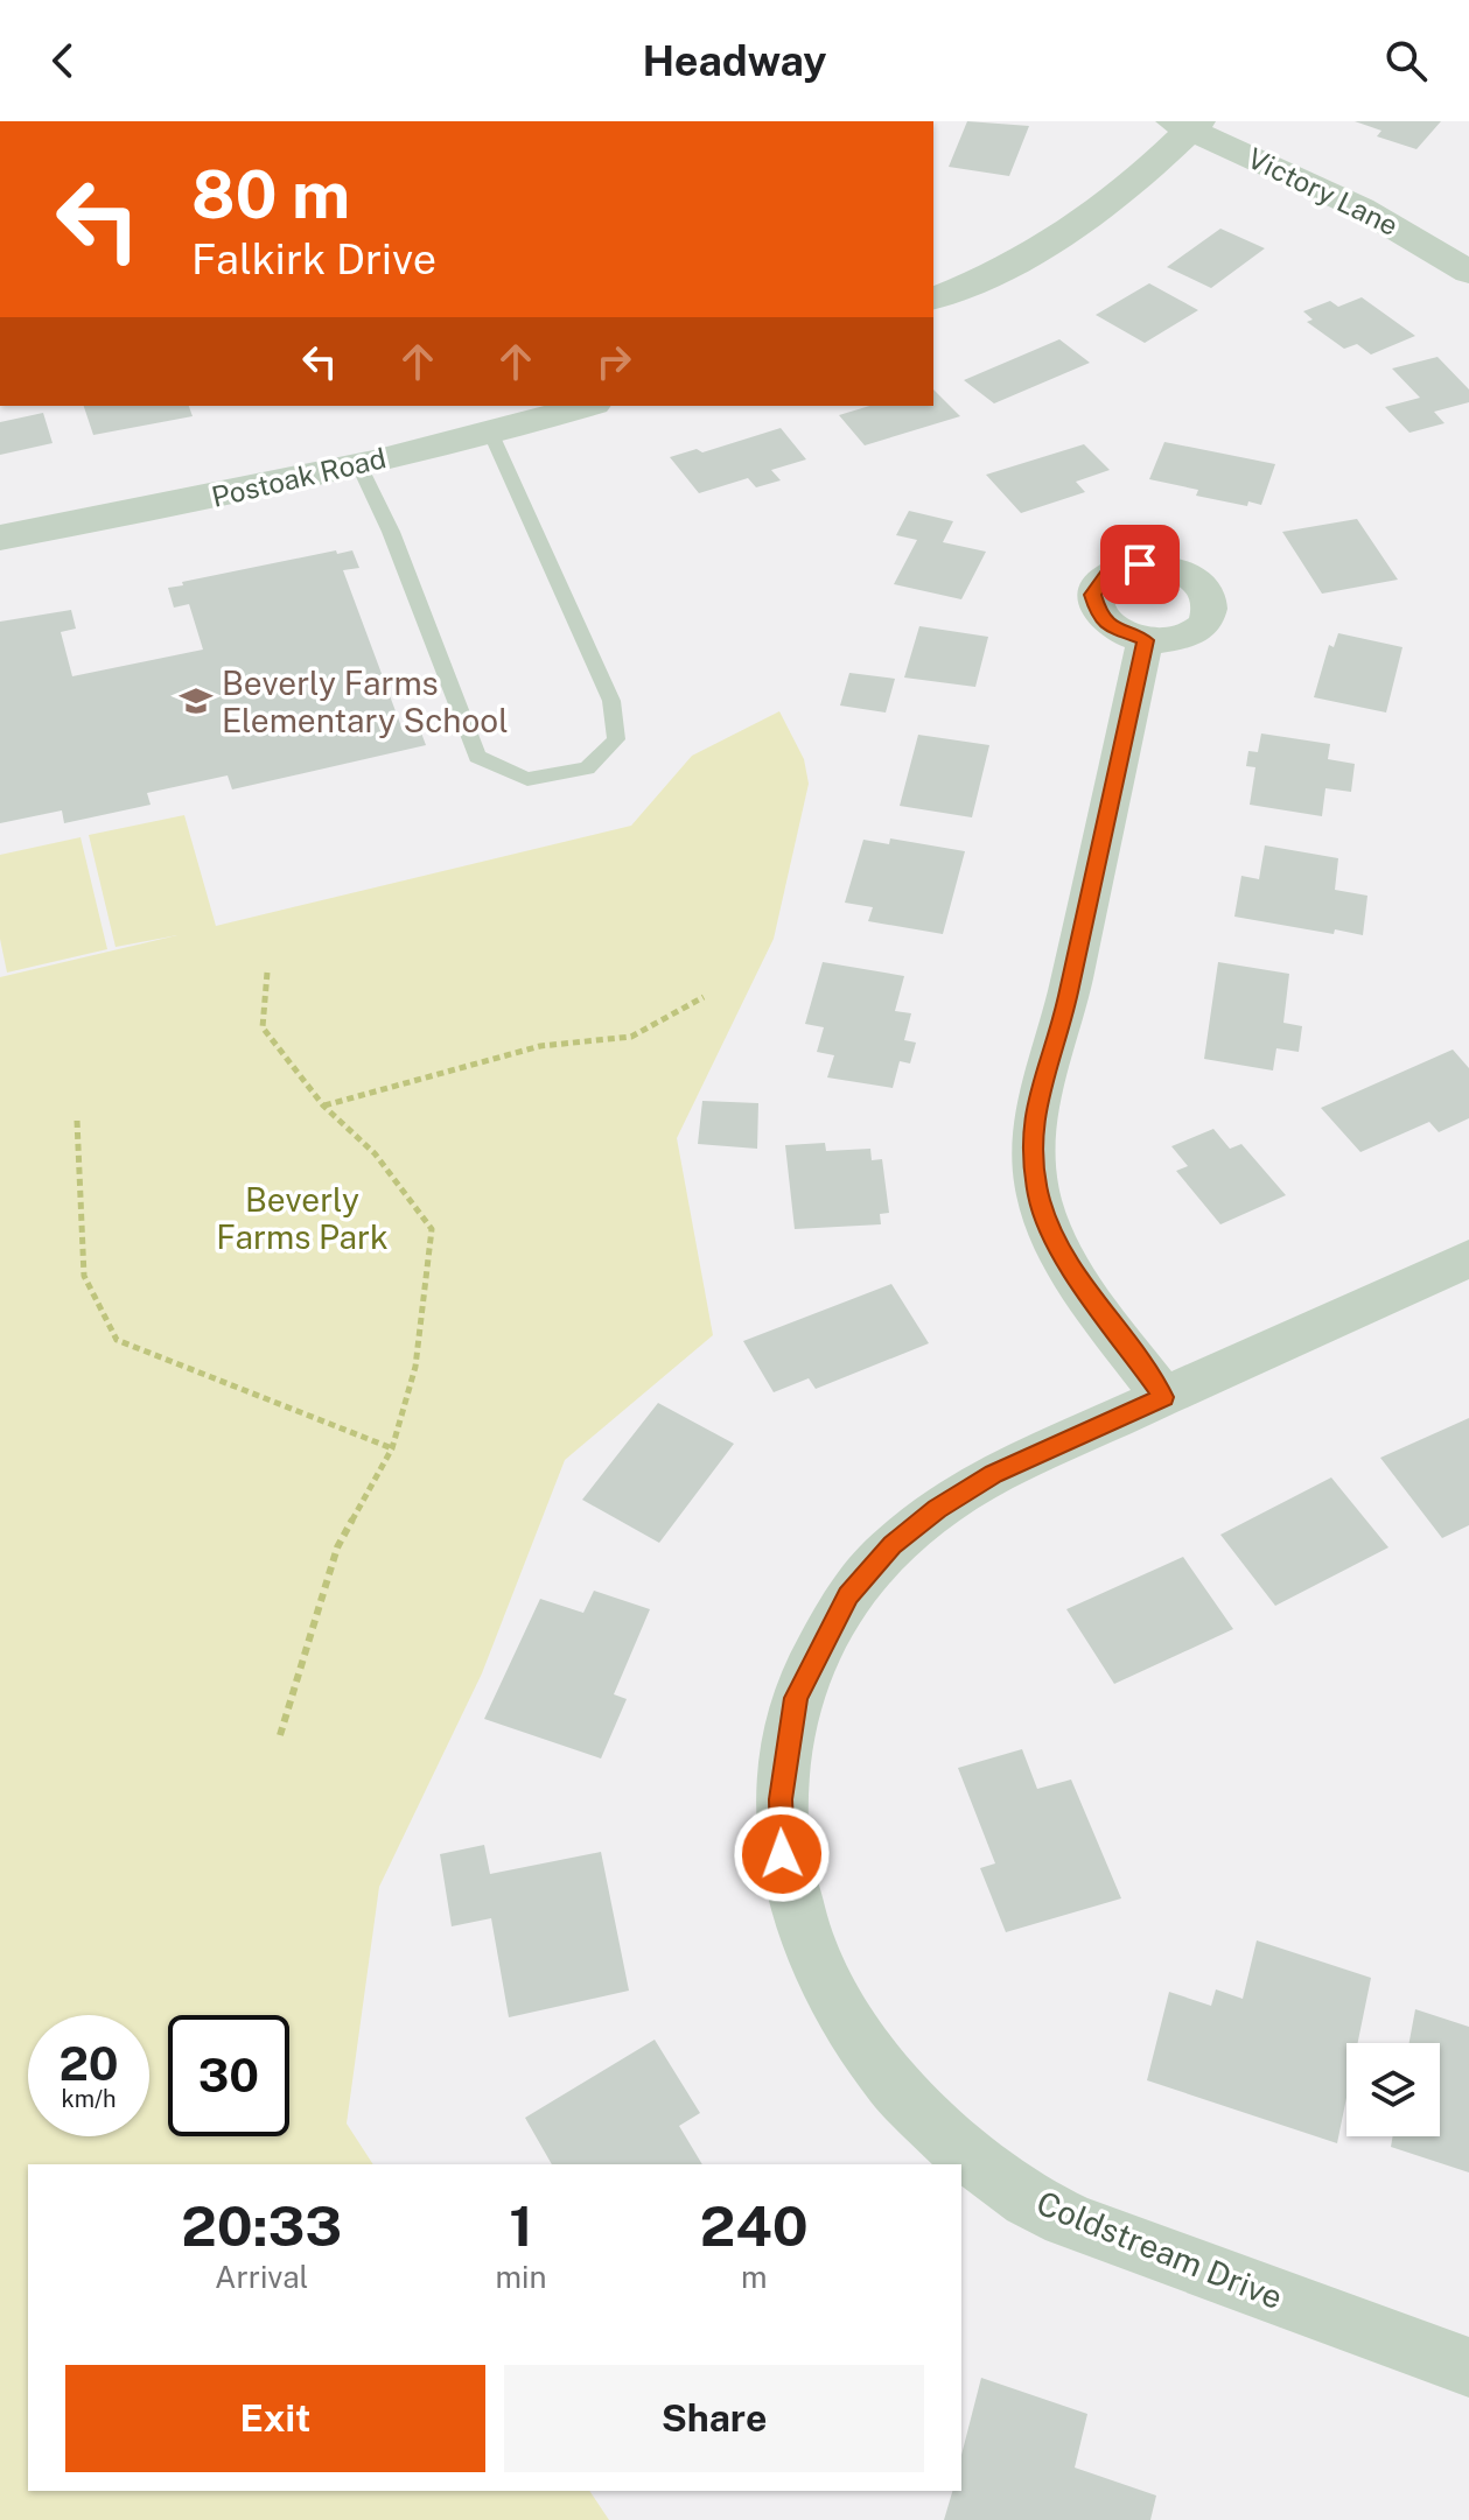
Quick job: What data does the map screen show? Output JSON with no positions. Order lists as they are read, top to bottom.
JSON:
{
  "streets": {
    "street": ["Victory Lane", "Postoak Road", "Coldstream Drive"]
  },
  "parks": ["Beverly Farms Park"],
  "places": {
    "school or university": ["Beverly Farms Elementary School"]
  },
  "page": {
    "header": "Headway",
    "turn": ["80 m", "Falkirk Drive"],
    "speed": "20 km/h",
    "limit": "30",
    "eta": [
      "20:33",
      "Arrival",
      "1",
      "min",
      "240",
      "m"
    ],
    "buttons": ["Exit", "Share"]
  }
}
